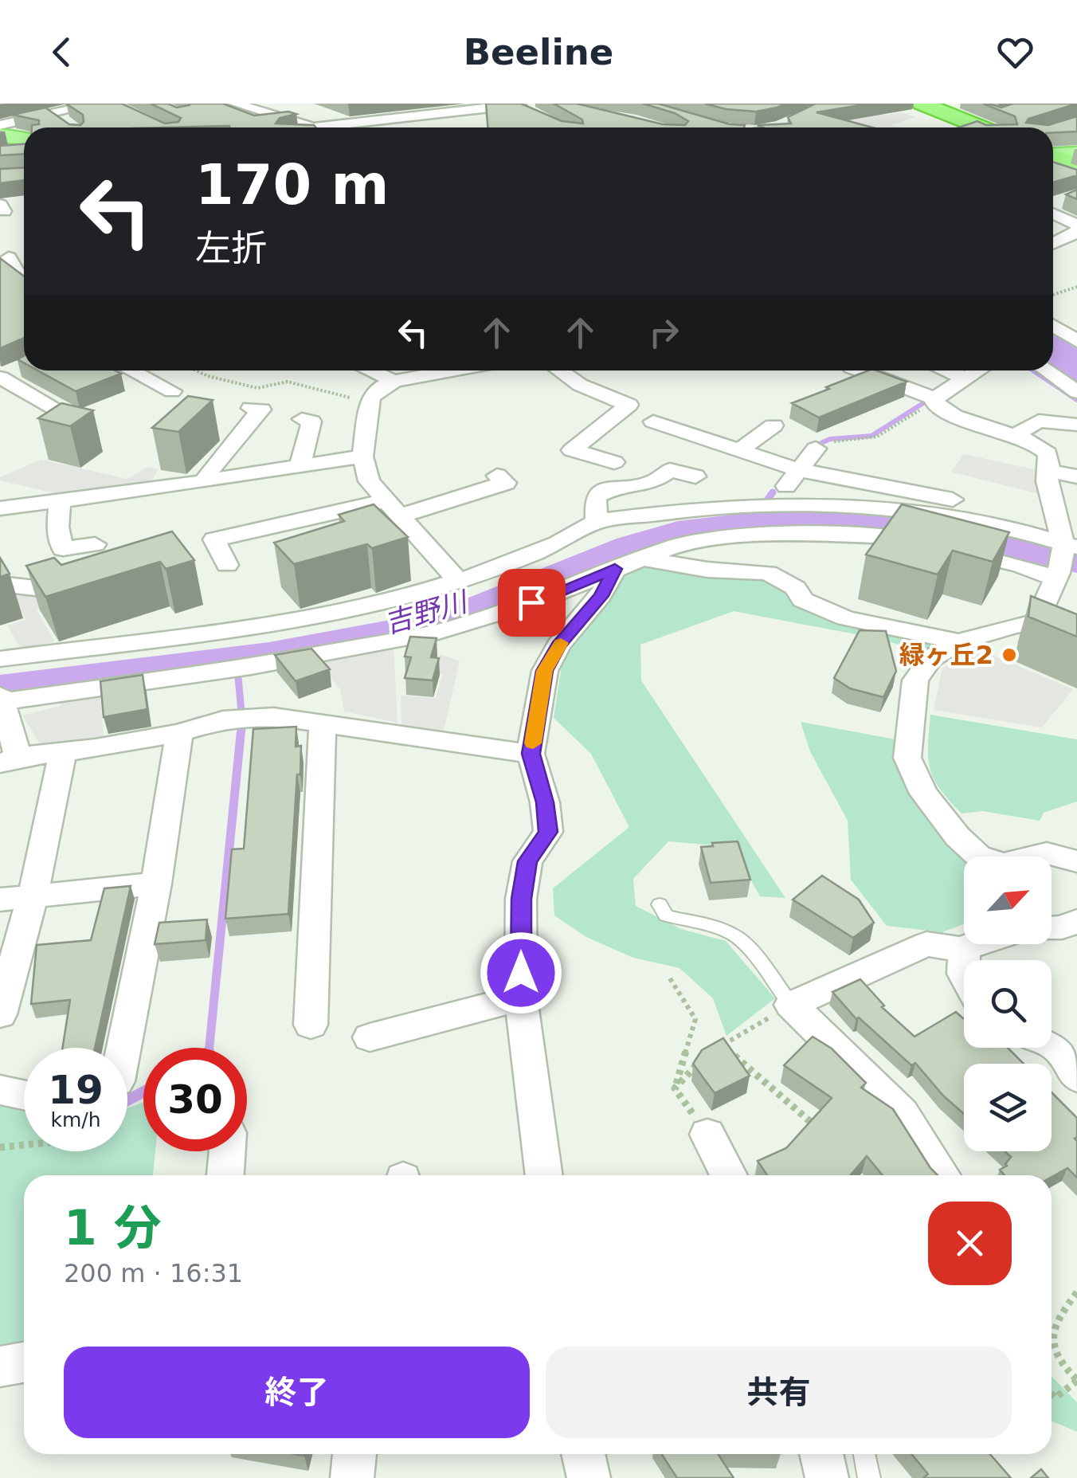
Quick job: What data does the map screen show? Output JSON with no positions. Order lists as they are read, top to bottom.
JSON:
{
  "water": ["吉野川"],
  "places": ["緑ヶ丘2"],
  "north": "top right",
  "page": {
    "header": "Beeline",
    "turn": ["170 m", "左折"],
    "speed": "19 km/h",
    "limit": "30",
    "heading": ["1 分", "200 m · 16:31"],
    "buttons": ["終了", "共有"]
  }
}
